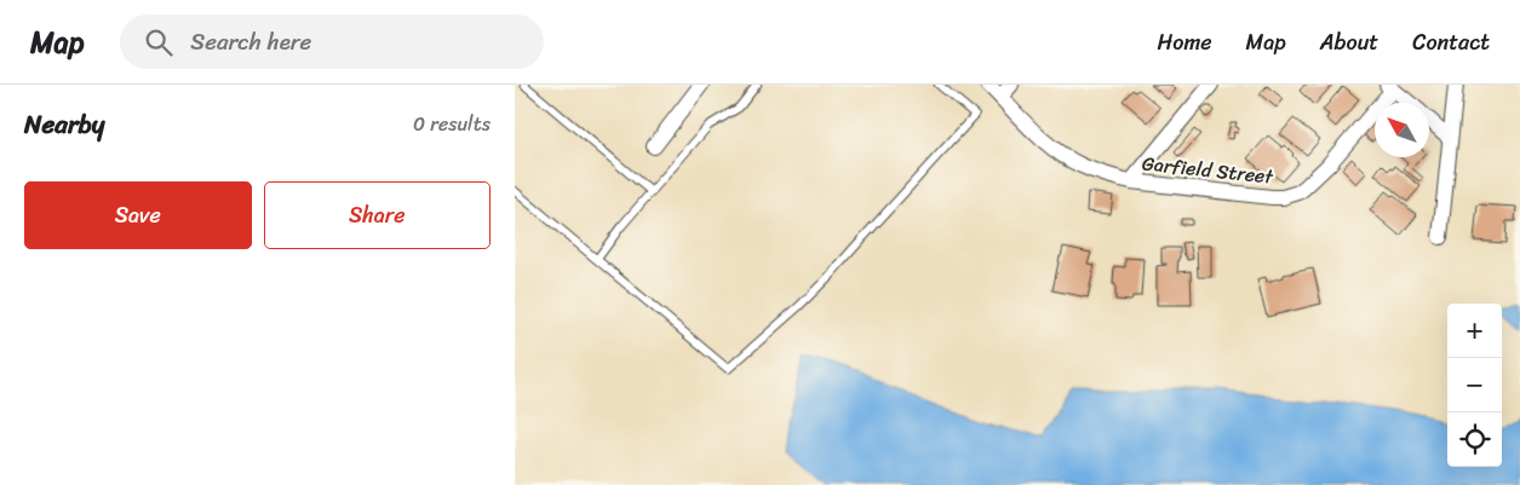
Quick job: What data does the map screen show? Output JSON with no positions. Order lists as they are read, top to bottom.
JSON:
{
  "streets": {
    "street": ["Garfield Street"]
  },
  "north": "top left",
  "page": {
    "header": "Map",
    "search": "Search here",
    "nav": [
      "Home",
      "Map",
      "About",
      "Contact"
    ],
    "heading": ["Nearby", "0 results"],
    "buttons": ["Save", "Share"],
    "map_buttons": ["+", "−"]
  }
}
